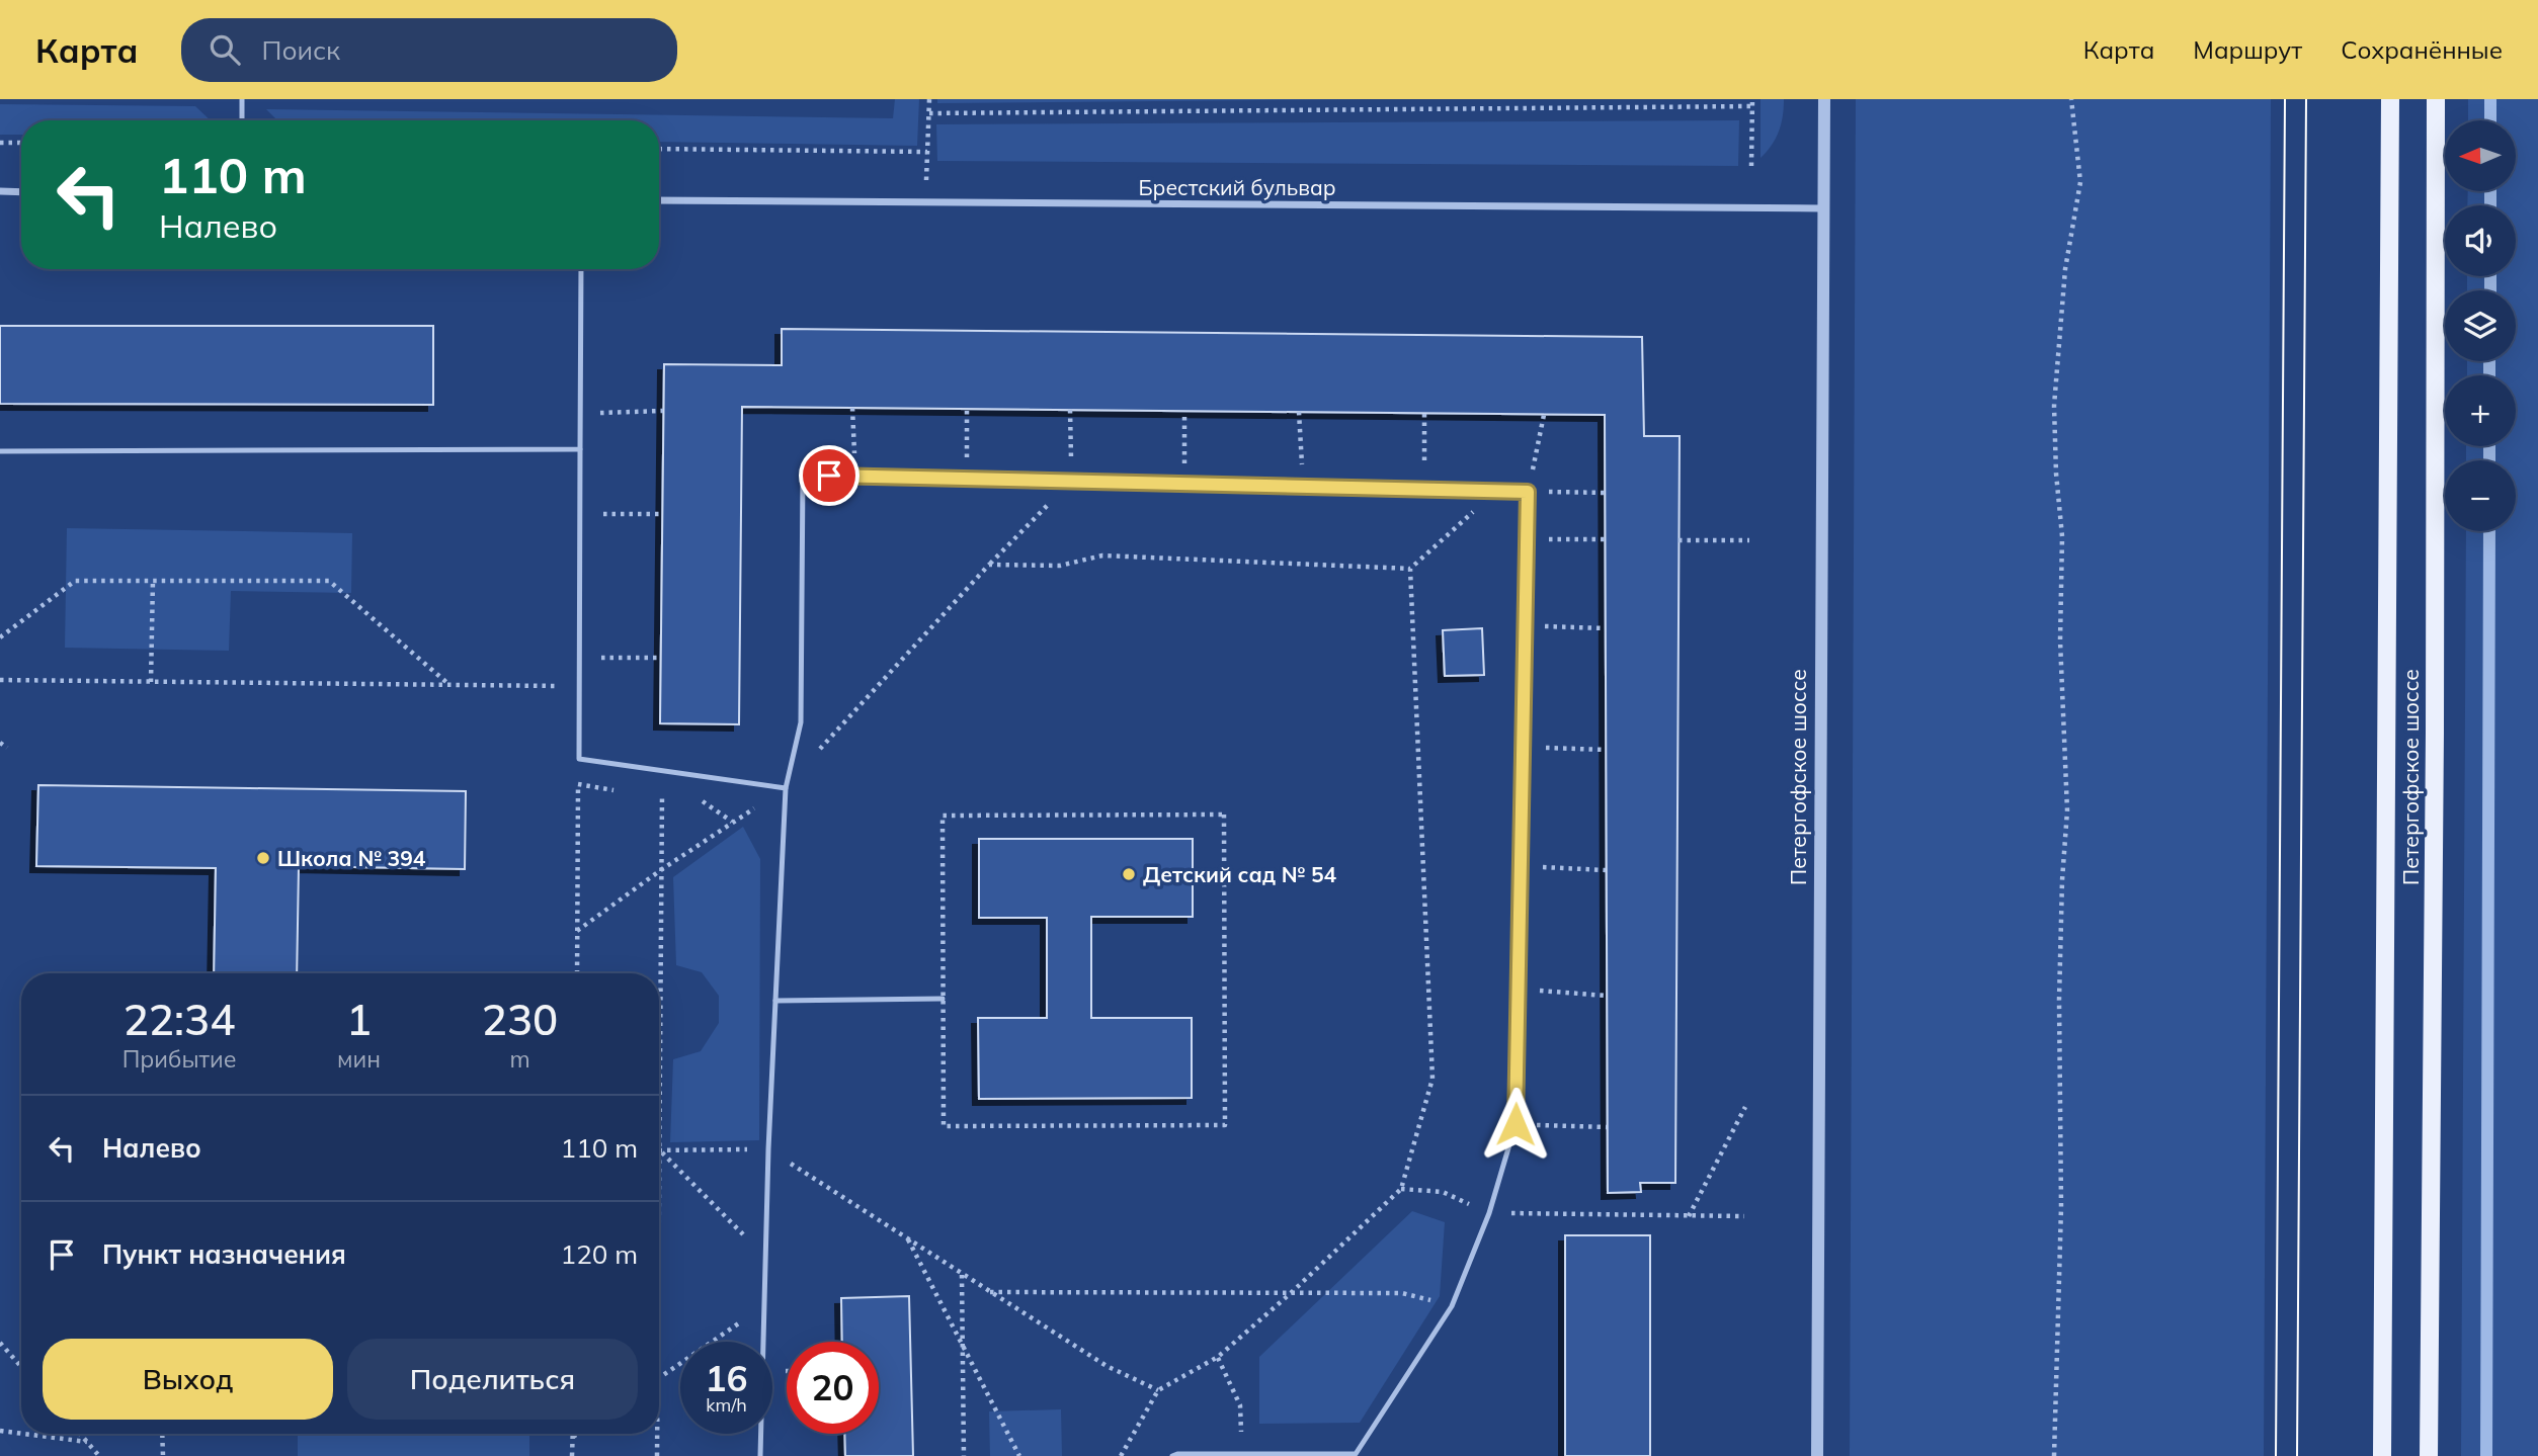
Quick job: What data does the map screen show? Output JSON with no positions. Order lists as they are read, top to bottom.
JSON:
{
  "streets": {
    "main road": ["Петергофское шоссе"],
    "street": ["Брестский бульвар"]
  },
  "crossings": [
    ["Брестский бульвар", "Петергофское шоссе"]
  ],
  "places": ["Школа № 394", "Детский сад № 54"],
  "north": "left",
  "page": {
    "header": "Карта",
    "search": "Поиск",
    "nav": ["Карта", "Маршрут", "Сохранённые"],
    "map_buttons": ["+", "−"],
    "turn": ["110 m", "Налево"],
    "eta": [
      "22:34",
      "Прибытие",
      "1",
      "мин",
      "230",
      "m"
    ],
    "list": [
      {
        "name": "Налево",
        "value": "110 m"
      },
      {
        "name": "Пункт назначения",
        "value": "120 m"
      }
    ],
    "buttons": ["Выход", "Поделиться"],
    "speed": "16 km/h",
    "limit": "20"
  }
}
